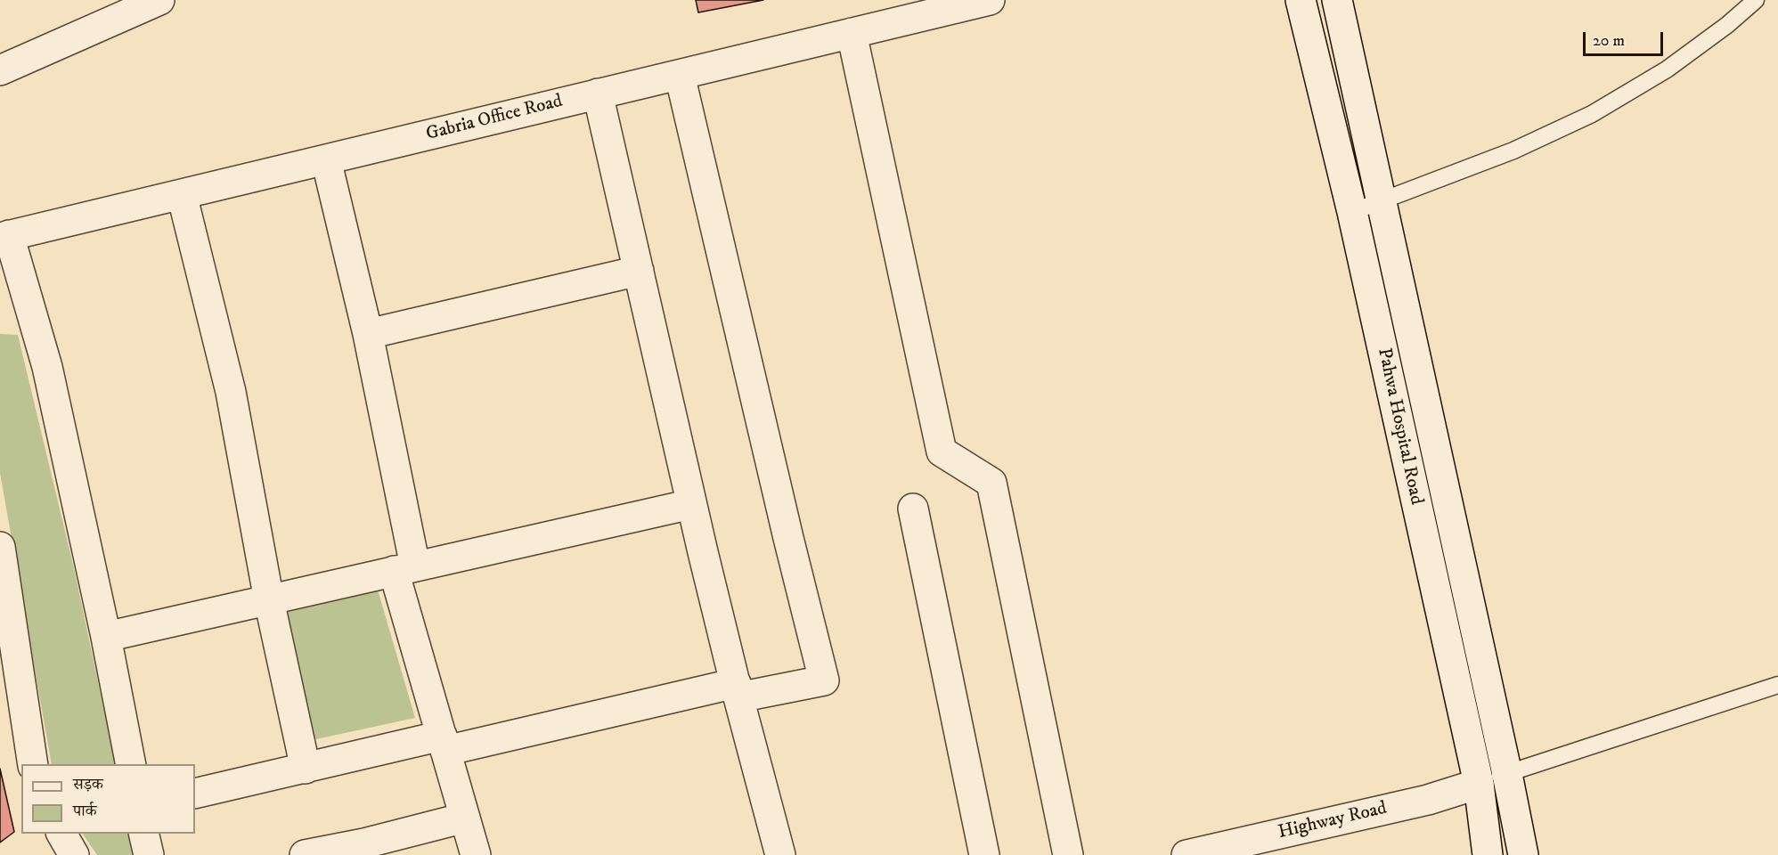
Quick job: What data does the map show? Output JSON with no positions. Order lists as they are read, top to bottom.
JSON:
{
  "streets": {
    "street": ["Gabria Office Road", "Pahwa Hospital Road", "Highway Road"]
  },
  "crossings": [
    ["Pahwa Hospital Road", "Highway Road"]
  ],
  "legend": ["सड़क", "पार्क"],
  "scale_bar": "20 m"
}
